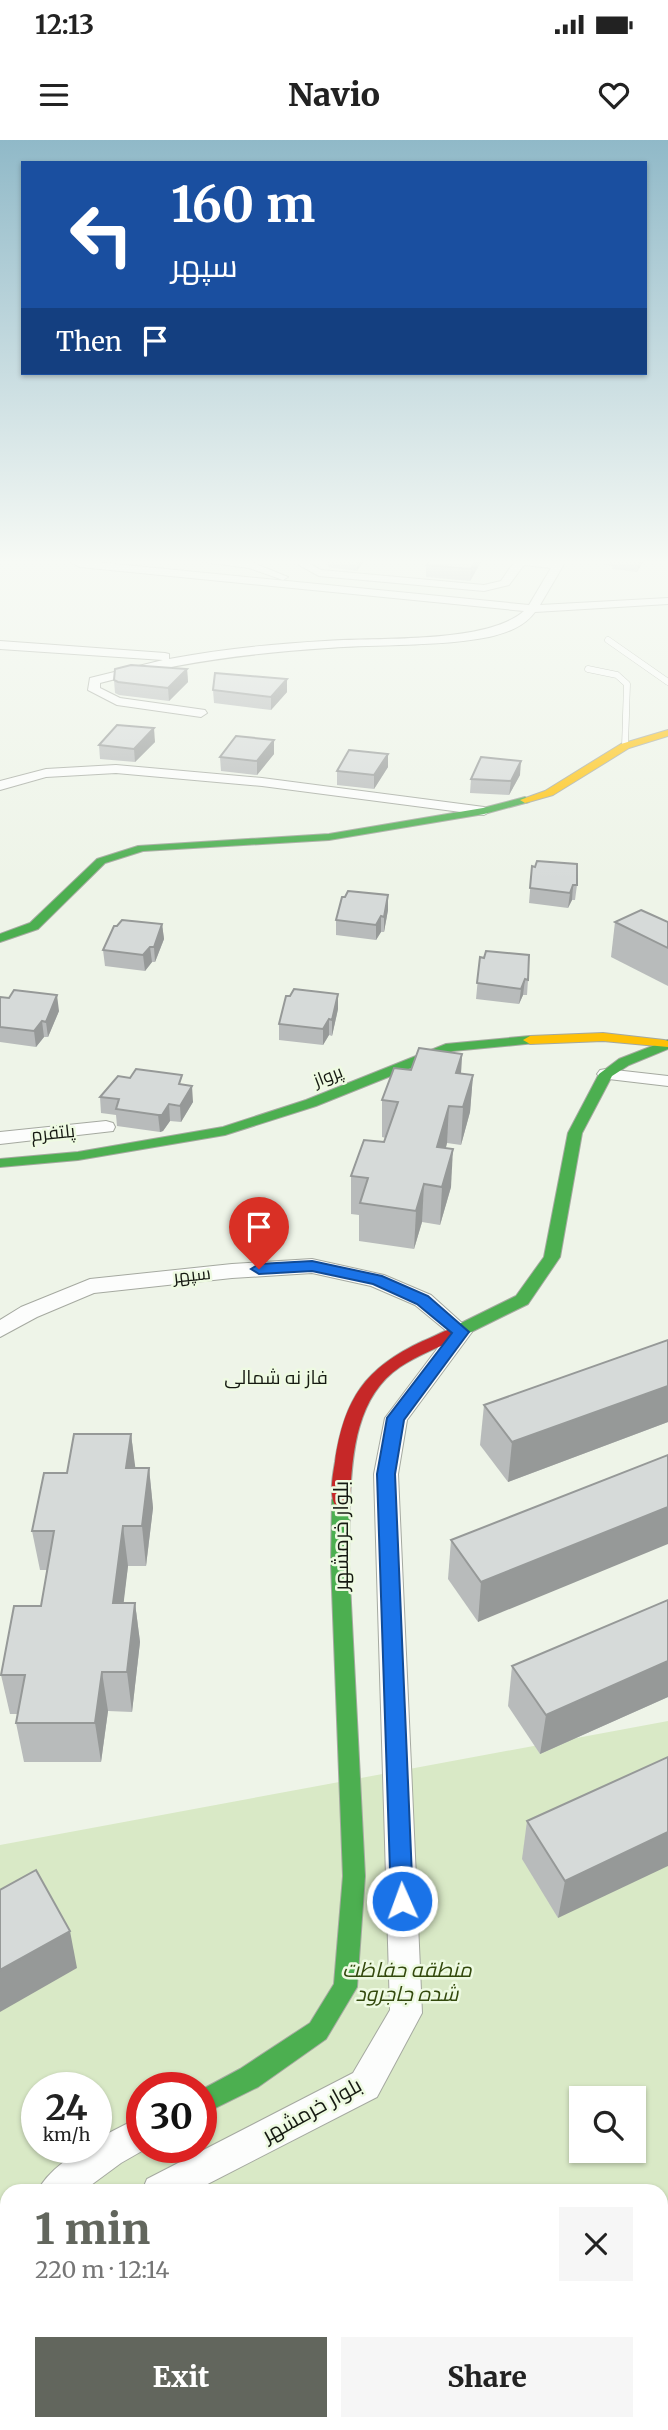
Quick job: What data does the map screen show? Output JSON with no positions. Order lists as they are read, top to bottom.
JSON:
{
  "streets": {
    "street": [
      "پرواز",
      "پلتفرم",
      "سپهر",
      "بلوار خرمشهر"
    ]
  },
  "crossings": [
    ["سپهر", "بلوار خرمشهر"]
  ],
  "districts": ["فاز نه شمالی"],
  "parks": ["منطقه حفاظت شده جاجرود"],
  "page": {
    "status": "12:13",
    "header": "Navio",
    "turn": ["160 m", "سپهر"],
    "then": "Then",
    "speed": "24 km/h",
    "limit": "30",
    "heading": ["1 min", "220 m · 12:14"],
    "buttons": ["Exit", "Share"]
  }
}
